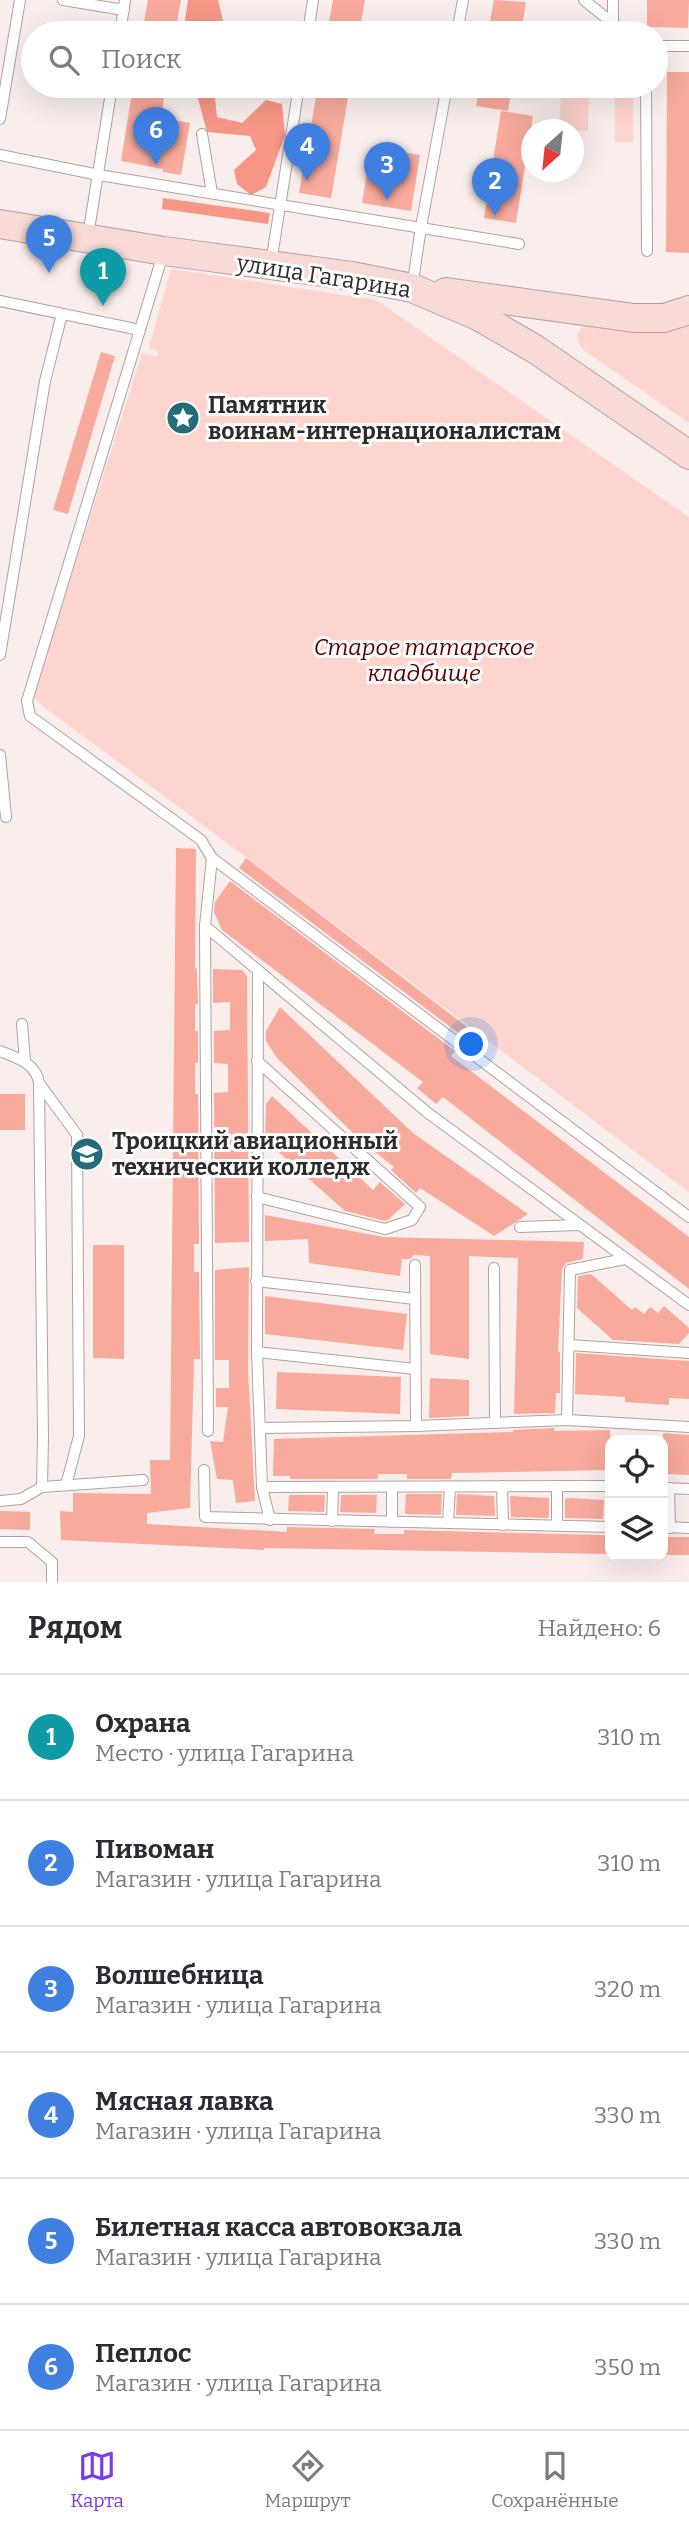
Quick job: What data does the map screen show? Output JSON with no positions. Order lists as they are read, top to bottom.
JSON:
{
  "streets": {
    "main road": ["улица Гагарина"]
  },
  "parks": ["Старое татарское кладбище"],
  "places": {
    "place": ["Памятник воинам-интернационалистам"],
    "school or university": ["Троицкий авиационный технический колледж"]
  },
  "north": "bottom left",
  "page": {
    "search": "Поиск",
    "pins": [
      "6",
      "4",
      "3",
      "2",
      "5",
      "1"
    ],
    "heading": ["Рядом", "Найдено: 6"],
    "list": [
      {
        "mark": "1",
        "name": "Охрана",
        "note": "Место · улица Гагарина",
        "value": "310 m"
      },
      {
        "mark": "2",
        "name": "Пивоман",
        "note": "Магазин · улица Гагарина",
        "value": "310 m"
      },
      {
        "mark": "3",
        "name": "Волшебница",
        "note": "Магазин · улица Гагарина",
        "value": "320 m"
      },
      {
        "mark": "4",
        "name": "Мясная лавка",
        "note": "Магазин · улица Гагарина",
        "value": "330 m"
      },
      {
        "mark": "5",
        "name": "Билетная касса автовокзала",
        "note": "Магазин · улица Гагарина",
        "value": "330 m"
      },
      {
        "mark": "6",
        "name": "Пеплос",
        "note": "Магазин · улица Гагарина",
        "value": "350 m"
      }
    ],
    "nav": ["Карта", "Маршрут", "Сохранённые"]
  }
}
